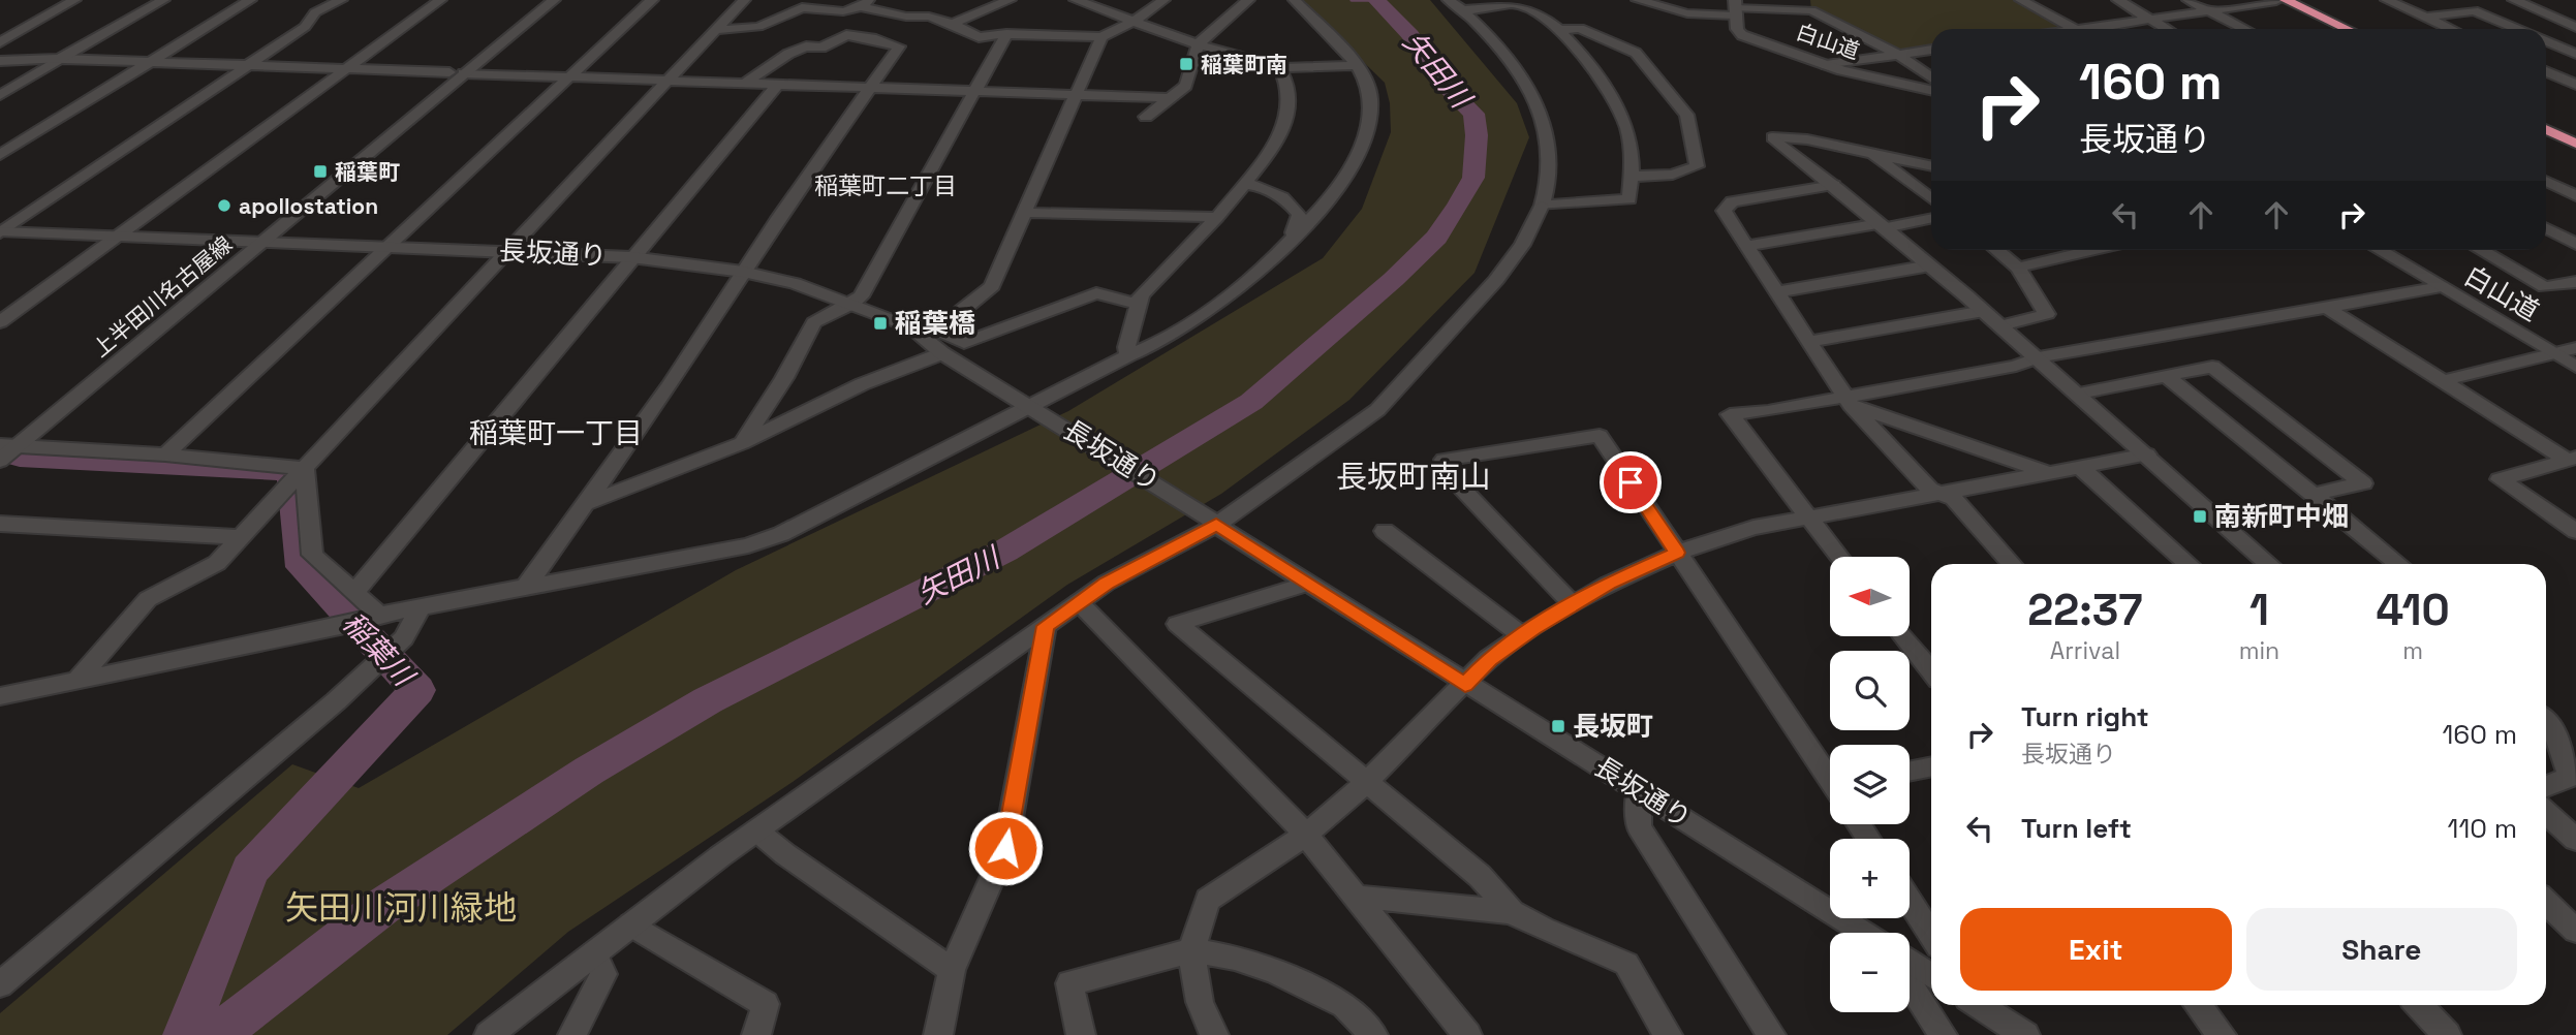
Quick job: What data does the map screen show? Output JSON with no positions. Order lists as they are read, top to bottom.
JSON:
{
  "streets": {
    "street": ["白山道", "長坂通り", "上半田川名古屋線"]
  },
  "crossings": [
    ["長坂通り", "上半田川名古屋線"]
  ],
  "districts": ["稲葉町二丁目", "稲葉町一丁目", "長坂町南山"],
  "water": ["矢田川", "稲葉川"],
  "parks": ["矢田川河川緑地"],
  "places": {
    "transit": [
      "稲葉町南",
      "稲葉町",
      "稲葉橋",
      "南新町中畑",
      "長坂町"
    ],
    "other": ["apollostation"]
  },
  "north": "left",
  "page": {
    "turn": ["160 m", "長坂通り"],
    "map_buttons": ["+", "−"],
    "eta": [
      "22:37",
      "Arrival",
      "1",
      "min",
      "410",
      "m"
    ],
    "list": [
      {
        "name": "Turn right",
        "note": "長坂通り",
        "value": "160 m"
      },
      {
        "name": "Turn left",
        "value": "110 m"
      }
    ],
    "buttons": ["Exit", "Share"]
  }
}
